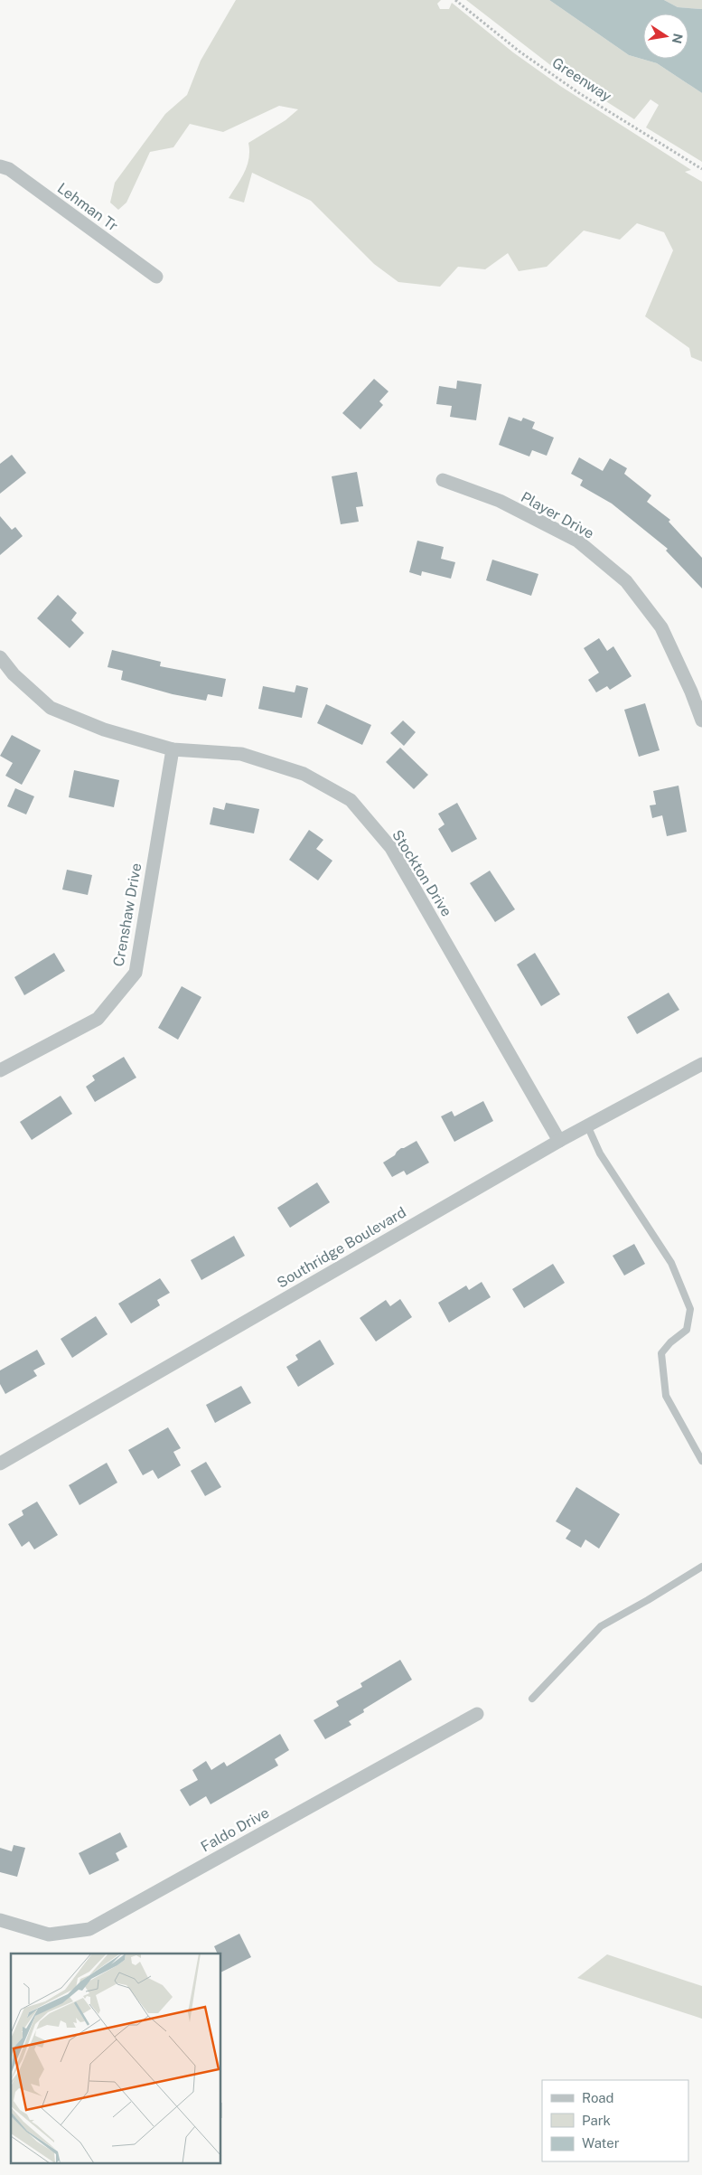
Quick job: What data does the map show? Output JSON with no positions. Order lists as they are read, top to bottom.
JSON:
{
  "streets": {
    "street": [
      "Lehman Tr",
      "Player Drive",
      "Stockton Drive",
      "Crenshaw Drive",
      "Southridge Boulevard",
      "Faldo Drive"
    ],
    "path": ["Greenway"]
  },
  "crossings": [
    ["Stockton Drive", "Crenshaw Drive"],
    ["Stockton Drive", "Southridge Boulevard"]
  ],
  "legend": ["Road", "Park", "Water"],
  "north": "right"
}
